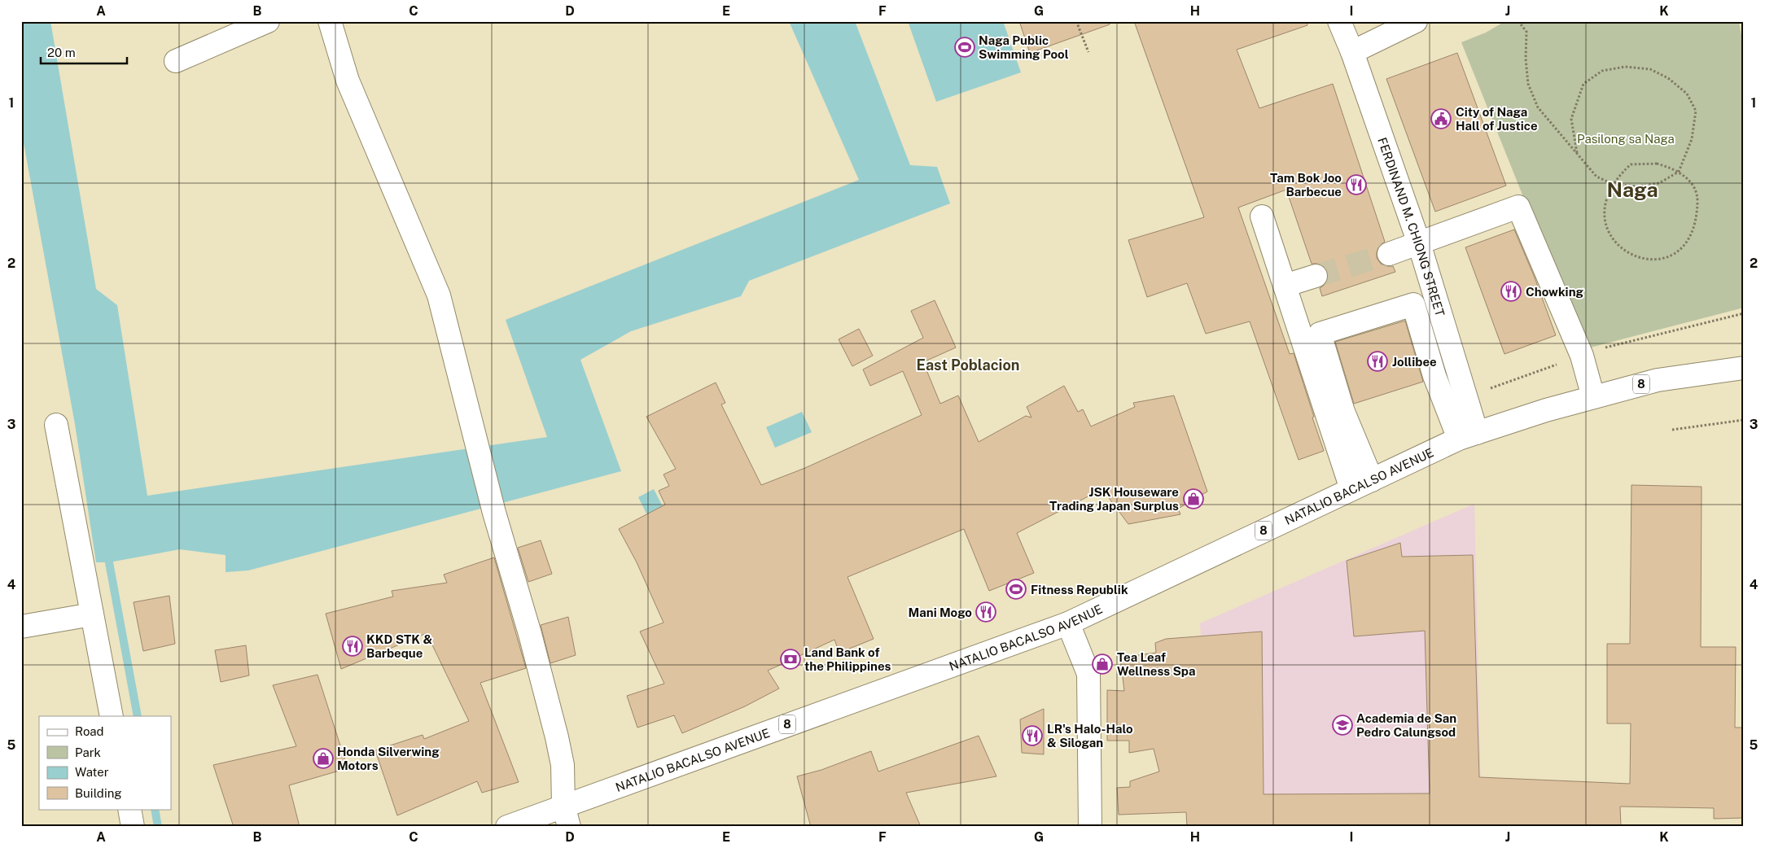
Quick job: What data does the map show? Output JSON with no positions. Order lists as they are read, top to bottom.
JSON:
{
  "streets": {
    "main road": ["FERDINAND M. CHIONG STREET", "8", "NATALIO BACALSO AVENUE"]
  },
  "crossings": [
    ["FERDINAND M. CHIONG STREET", "NATALIO BACALSO AVENUE"]
  ],
  "districts": ["Naga", "East Poblacion"],
  "parks": ["Pasilong sa Naga"],
  "places": {
    "sports": ["Naga Public Swimming Pool", "Fitness Republik"],
    "public building": ["City of Naga Hall of Justice"],
    "restaurant": [
      "Tam Bok Joo Barbecue",
      "Chowking",
      "Jollibee",
      "Mani Mogo",
      "KKD STK & Barbeque",
      "LR's Halo-Halo & Silogan"
    ],
    "shop": ["JSK Houseware Trading Japan Surplus", "Tea Leaf Wellness Spa", "Honda Silverwing Motors"],
    "bank": ["Land Bank of the Philippines"],
    "school or university": ["Academia de San Pedro Calungsod"]
  },
  "legend": [
    "Road",
    "Park",
    "Water",
    "Building"
  ],
  "scale_bar": "20 m",
  "grid": {
    "columns": [
      "A",
      "B",
      "C",
      "D",
      "E",
      "F",
      "G",
      "H",
      "I",
      "J",
      "K"
    ],
    "rows": [
      "1",
      "2",
      "3",
      "4",
      "5"
    ]
  }
}
